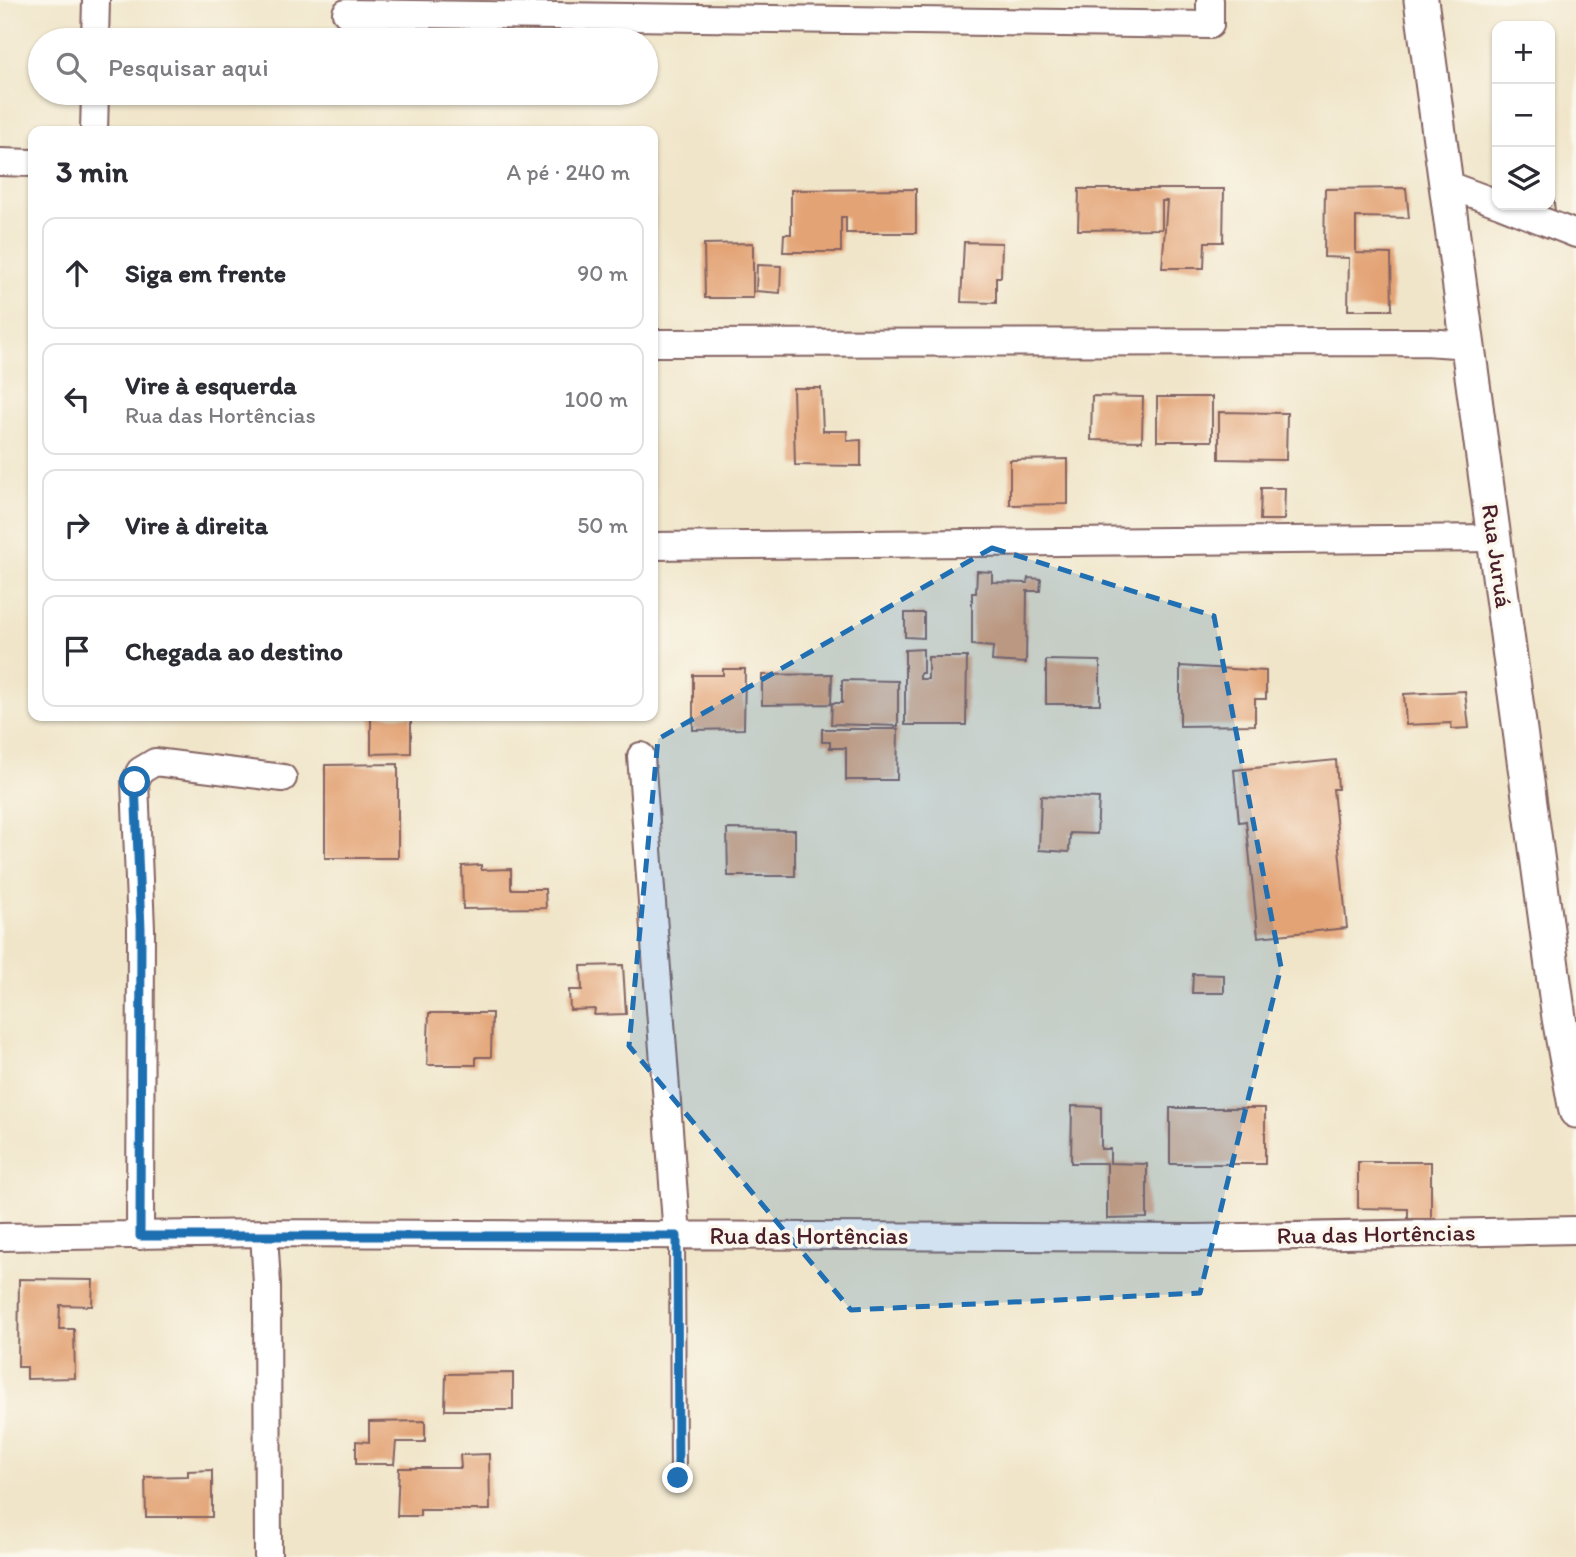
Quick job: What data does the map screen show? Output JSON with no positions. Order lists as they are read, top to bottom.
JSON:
{
  "streets": {
    "street": ["Rua Juruá", "Rua das Hortências"]
  },
  "page": {
    "map_buttons": ["+", "−"],
    "search": "Pesquisar aqui",
    "heading": ["3 min", "A pé · 240 m"],
    "list": [
      ["Siga em frente", "90 m"],
      ["Vire à esquerda", "Rua das Hortências", "100 m"],
      ["Vire à direita", "50 m"],
      "Chegada ao destino"
    ]
  }
}
